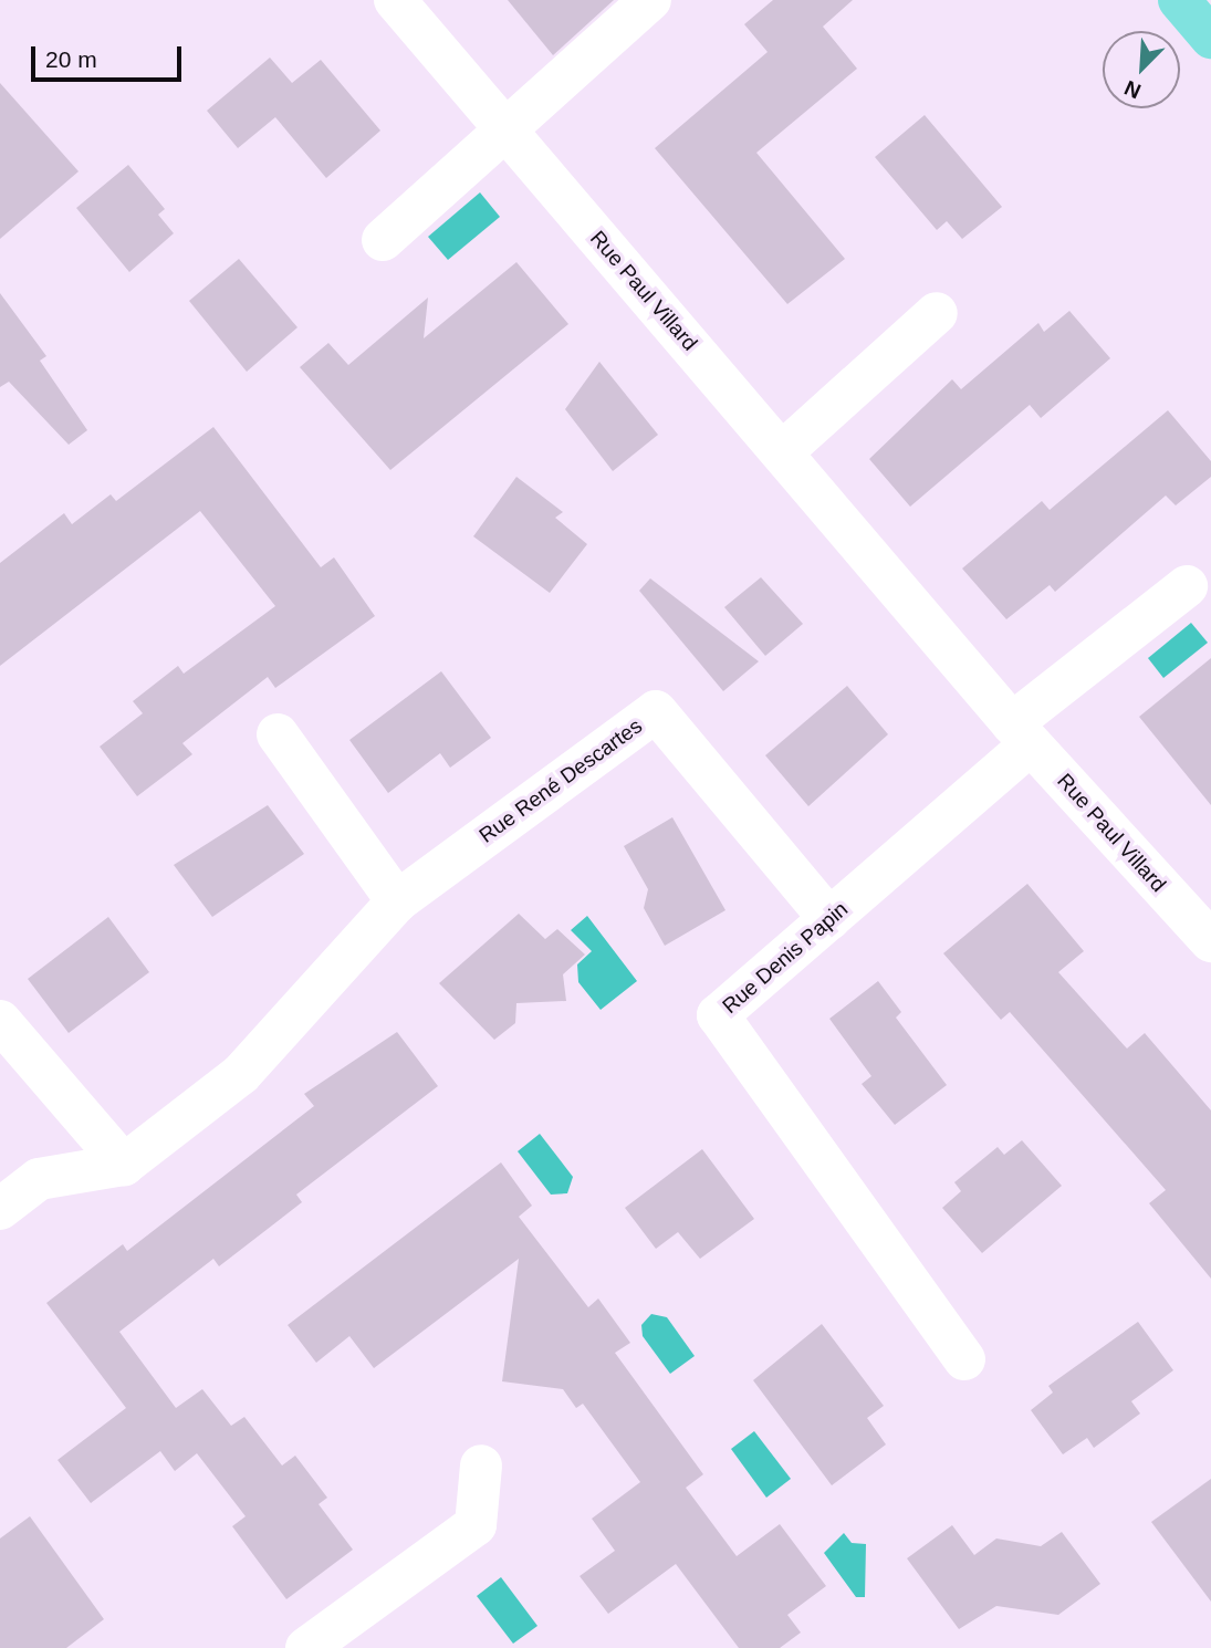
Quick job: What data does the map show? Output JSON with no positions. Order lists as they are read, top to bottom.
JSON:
{
  "streets": {
    "street": ["Rue Paul Villard", "Rue René Descartes", "Rue Denis Papin"]
  },
  "crossings": [
    ["Rue Paul Villard", "Rue Denis Papin"],
    ["Rue René Descartes", "Rue Denis Papin"]
  ],
  "scale_bar": "20 m",
  "north": "bottom left"
}
